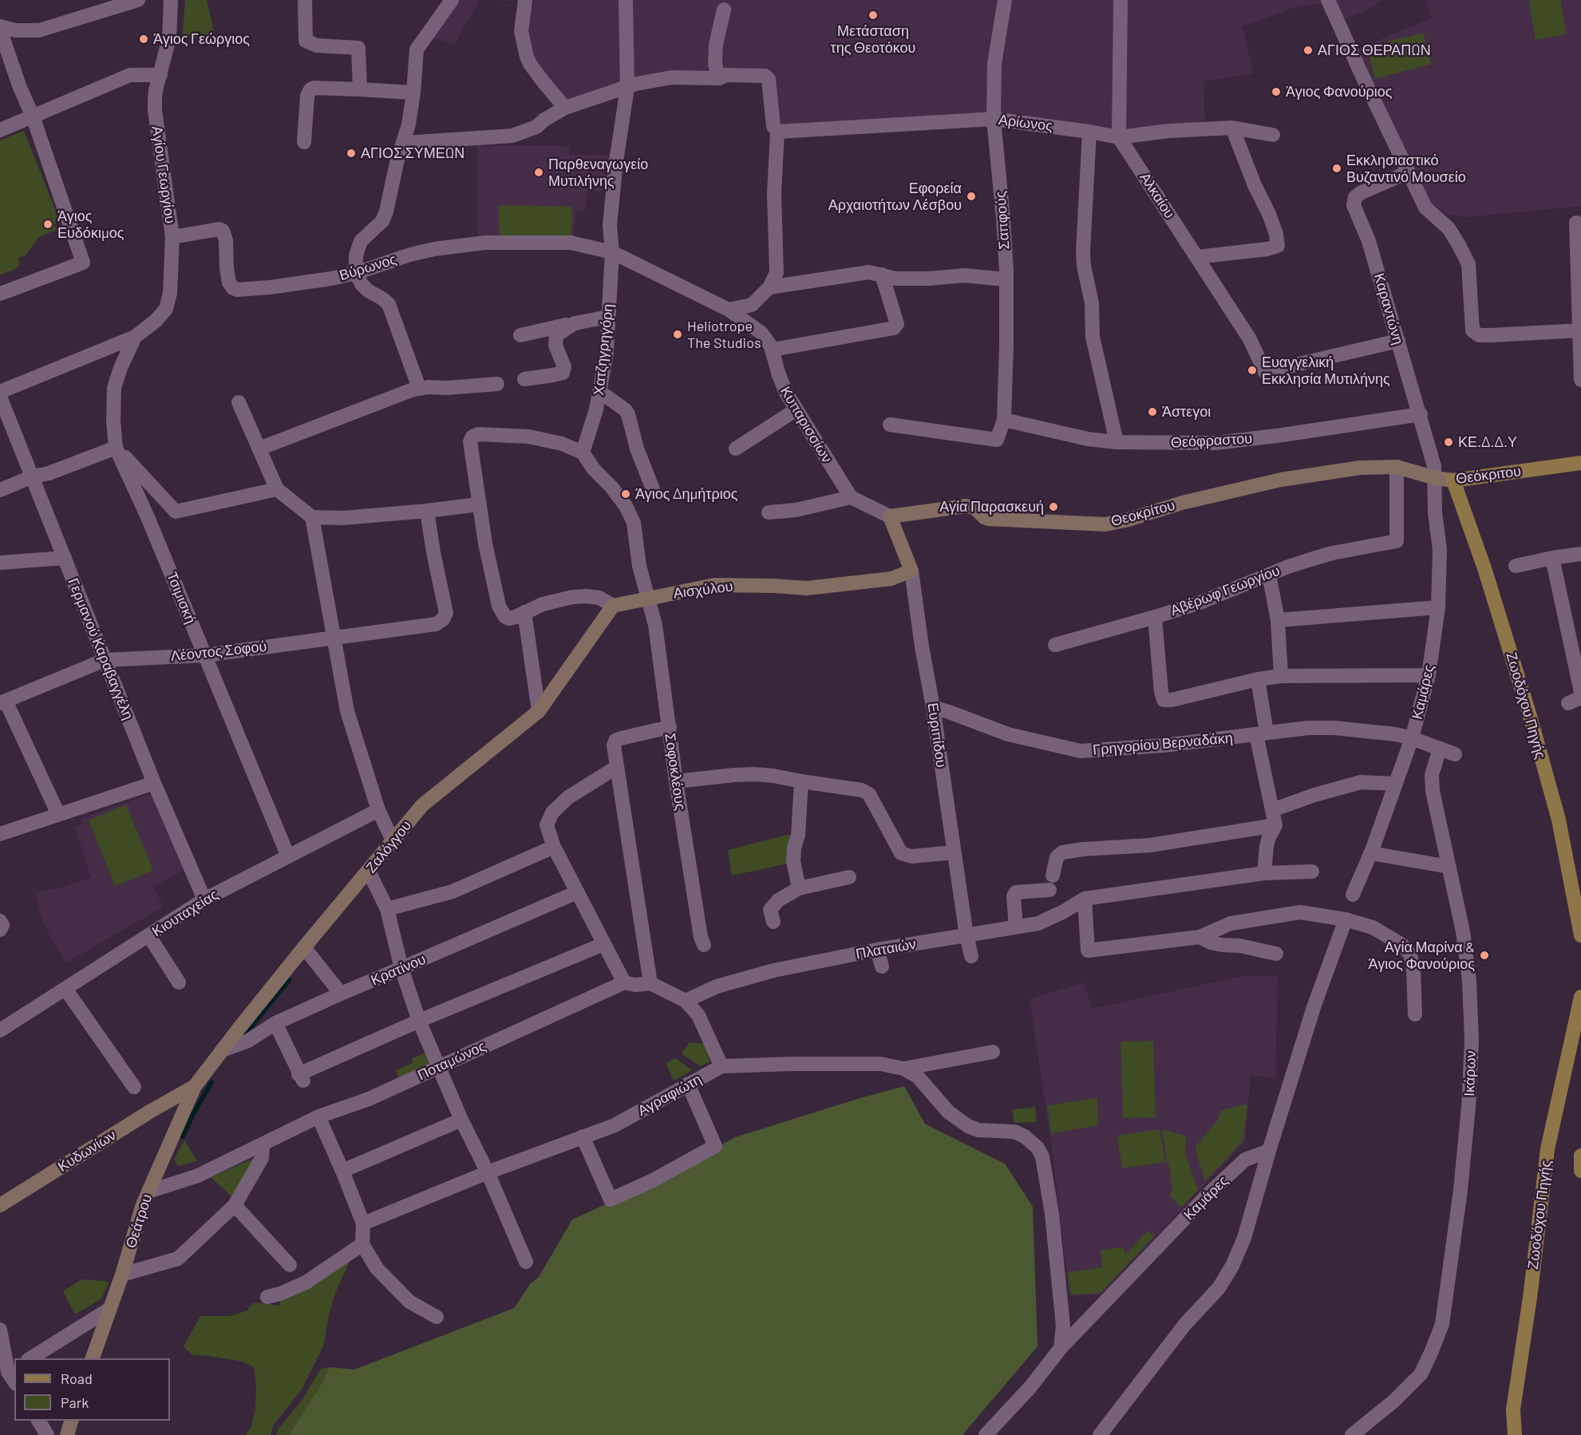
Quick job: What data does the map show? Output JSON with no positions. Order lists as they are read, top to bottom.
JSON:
{
  "streets": {
    "main road": ["Θεόκριτου", "Ζωοδόχου Πηγής"],
    "street": [
      "Αρίωνος",
      "Αγίου Γεωργίου",
      "Αλκαίου",
      "Σαπφούς",
      "Βύρωνος",
      "Καραντώνη",
      "Χατζηγρηγόρη",
      "Κυπαρισσίων",
      "Θεόφραστου",
      "Θεοκρίτου",
      "Αισχύλου",
      "Αβέρωφ Γεωργίου",
      "Τσιμισκή",
      "Γερμανού Καραβαγγέλη",
      "Λέοντος Σοφού",
      "Καμάρες",
      "Ευριπίδου",
      "Γρηγορίου Βερναδάκη",
      "Σοφοκλέους",
      "Ζαλόγγου",
      "Κιουταχείας",
      "Πλαταιών",
      "Κρατίνου",
      "Ποταμώνος",
      "Ικάρων",
      "Αγραφιώτη",
      "Κυδωνίων",
      "Θεάτρου"
    ]
  },
  "crossings": [
    ["Αρίωνος", "Αλκαίου"],
    ["Αρίωνος", "Σαπφούς"],
    ["Αγίου Γεωργίου", "Βύρωνος"],
    ["Αγίου Γεωργίου", "Τσιμισκή"],
    ["Αλκαίου", "Καραντώνη"],
    ["Σαπφούς", "Θεόφραστου"],
    ["Βύρωνος", "Χατζηγρηγόρη"],
    ["Βύρωνος", "Κυπαρισσίων"],
    ["Καραντώνη", "Θεόφραστου"],
    ["Καραντώνη", "Θεόκριτου"],
    ["Καραντώνη", "Καμάρες"],
    ["Χατζηγρηγόρη", "Κυπαρισσίων"],
    ["Θεόκριτου", "Θεοκρίτου"],
    ["Θεόκριτου", "Αβέρωφ Γεωργίου"],
    ["Θεόκριτου", "Καμάρες"],
    ["Θεόκριτου", "Ζωοδόχου Πηγής"],
    ["Θεοκρίτου", "Αβέρωφ Γεωργίου"],
    ["Θεοκρίτου", "Ευριπίδου"],
    ["Αισχύλου", "Ευριπίδου"],
    ["Αισχύλου", "Σοφοκλέους"],
    ["Αισχύλου", "Ζαλόγγου"],
    ["Τσιμισκή", "Λέοντος Σοφού"],
    ["Τσιμισκή", "Κιουταχείας"],
    ["Γερμανού Καραβαγγέλη", "Λέοντος Σοφού"],
    ["Γερμανού Καραβαγγέλη", "Κιουταχείας"],
    ["Καμάρες", "Γρηγορίου Βερναδάκη"],
    ["Ευριπίδου", "Γρηγορίου Βερναδάκη"],
    ["Ευριπίδου", "Πλαταιών"],
    ["Γρηγορίου Βερναδάκη", "Ικάρων"],
    ["Ζαλόγγου", "Κρατίνου"],
    ["Ζαλόγγου", "Κυδωνίων"],
    ["Ζαλόγγου", "Θεάτρου"],
    ["Πλαταιών", "Ποταμώνος"],
    ["Ποταμώνος", "Αγραφιώτη"],
    ["Ποταμώνος", "Θεάτρου"]
  ],
  "places": [
    "Μετάσταση της Θεοτόκου",
    "Άγιος Γεώργιος",
    "ΑΓΙΟΣ ΘΕΡΑΠΩΝ",
    "Άγιος Φανούριος",
    "ΑΓΙΟΣ ΣΥΜΕΩΝ",
    "Εκκλησιαστικό Βυζαντινό Μουσείο",
    "Παρθεναγωγείο Μυτιλήνης",
    "Εφορεία Αρχαιοτήτων Λέσβου",
    "Άγιος Ευδόκιμος",
    "Heliotrope The Studios",
    "Ευαγγελική Εκκλησία Μυτιλήνης",
    "Άστεγοι",
    "ΚΕ.Δ.Δ.Υ",
    "Άγιος Δημήτριος",
    "Αγία Παρασκευή",
    "Αγία Μαρίνα & Άγιος Φανούριος"
  ],
  "legend": ["Road", "Park"]
}
